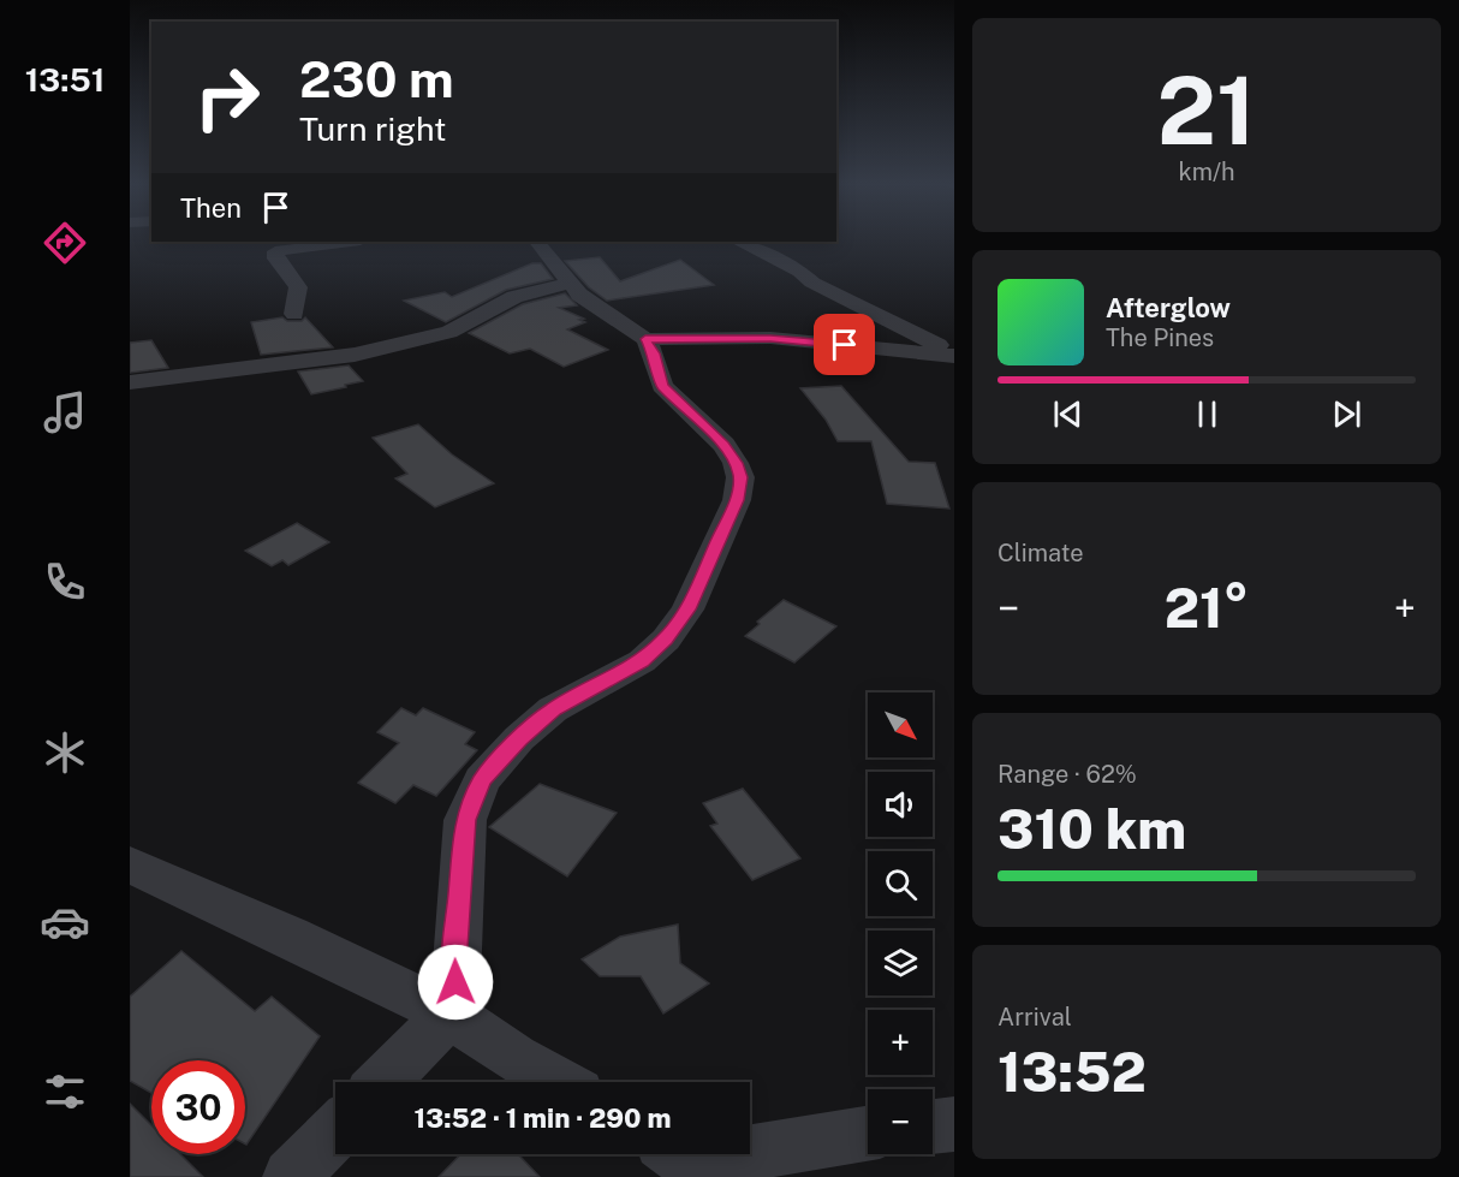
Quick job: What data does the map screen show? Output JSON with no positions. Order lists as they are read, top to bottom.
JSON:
{
  "north": "bottom right",
  "page": {
    "tabs": "13:51",
    "tile": [
      ["21", "km/h"],
      "Climate",
      ["Range · 62%", "310 km"],
      ["Arrival", "13:52"]
    ],
    "turn": ["230 m", "Turn right"],
    "then": "Then",
    "song": ["Afterglow", "The Pines"],
    "heat": ["−", "21°", "+"],
    "map_buttons": ["+", "−"],
    "limit": "30",
    "trip": "13:52 · 1 min · 290 m"
  }
}
